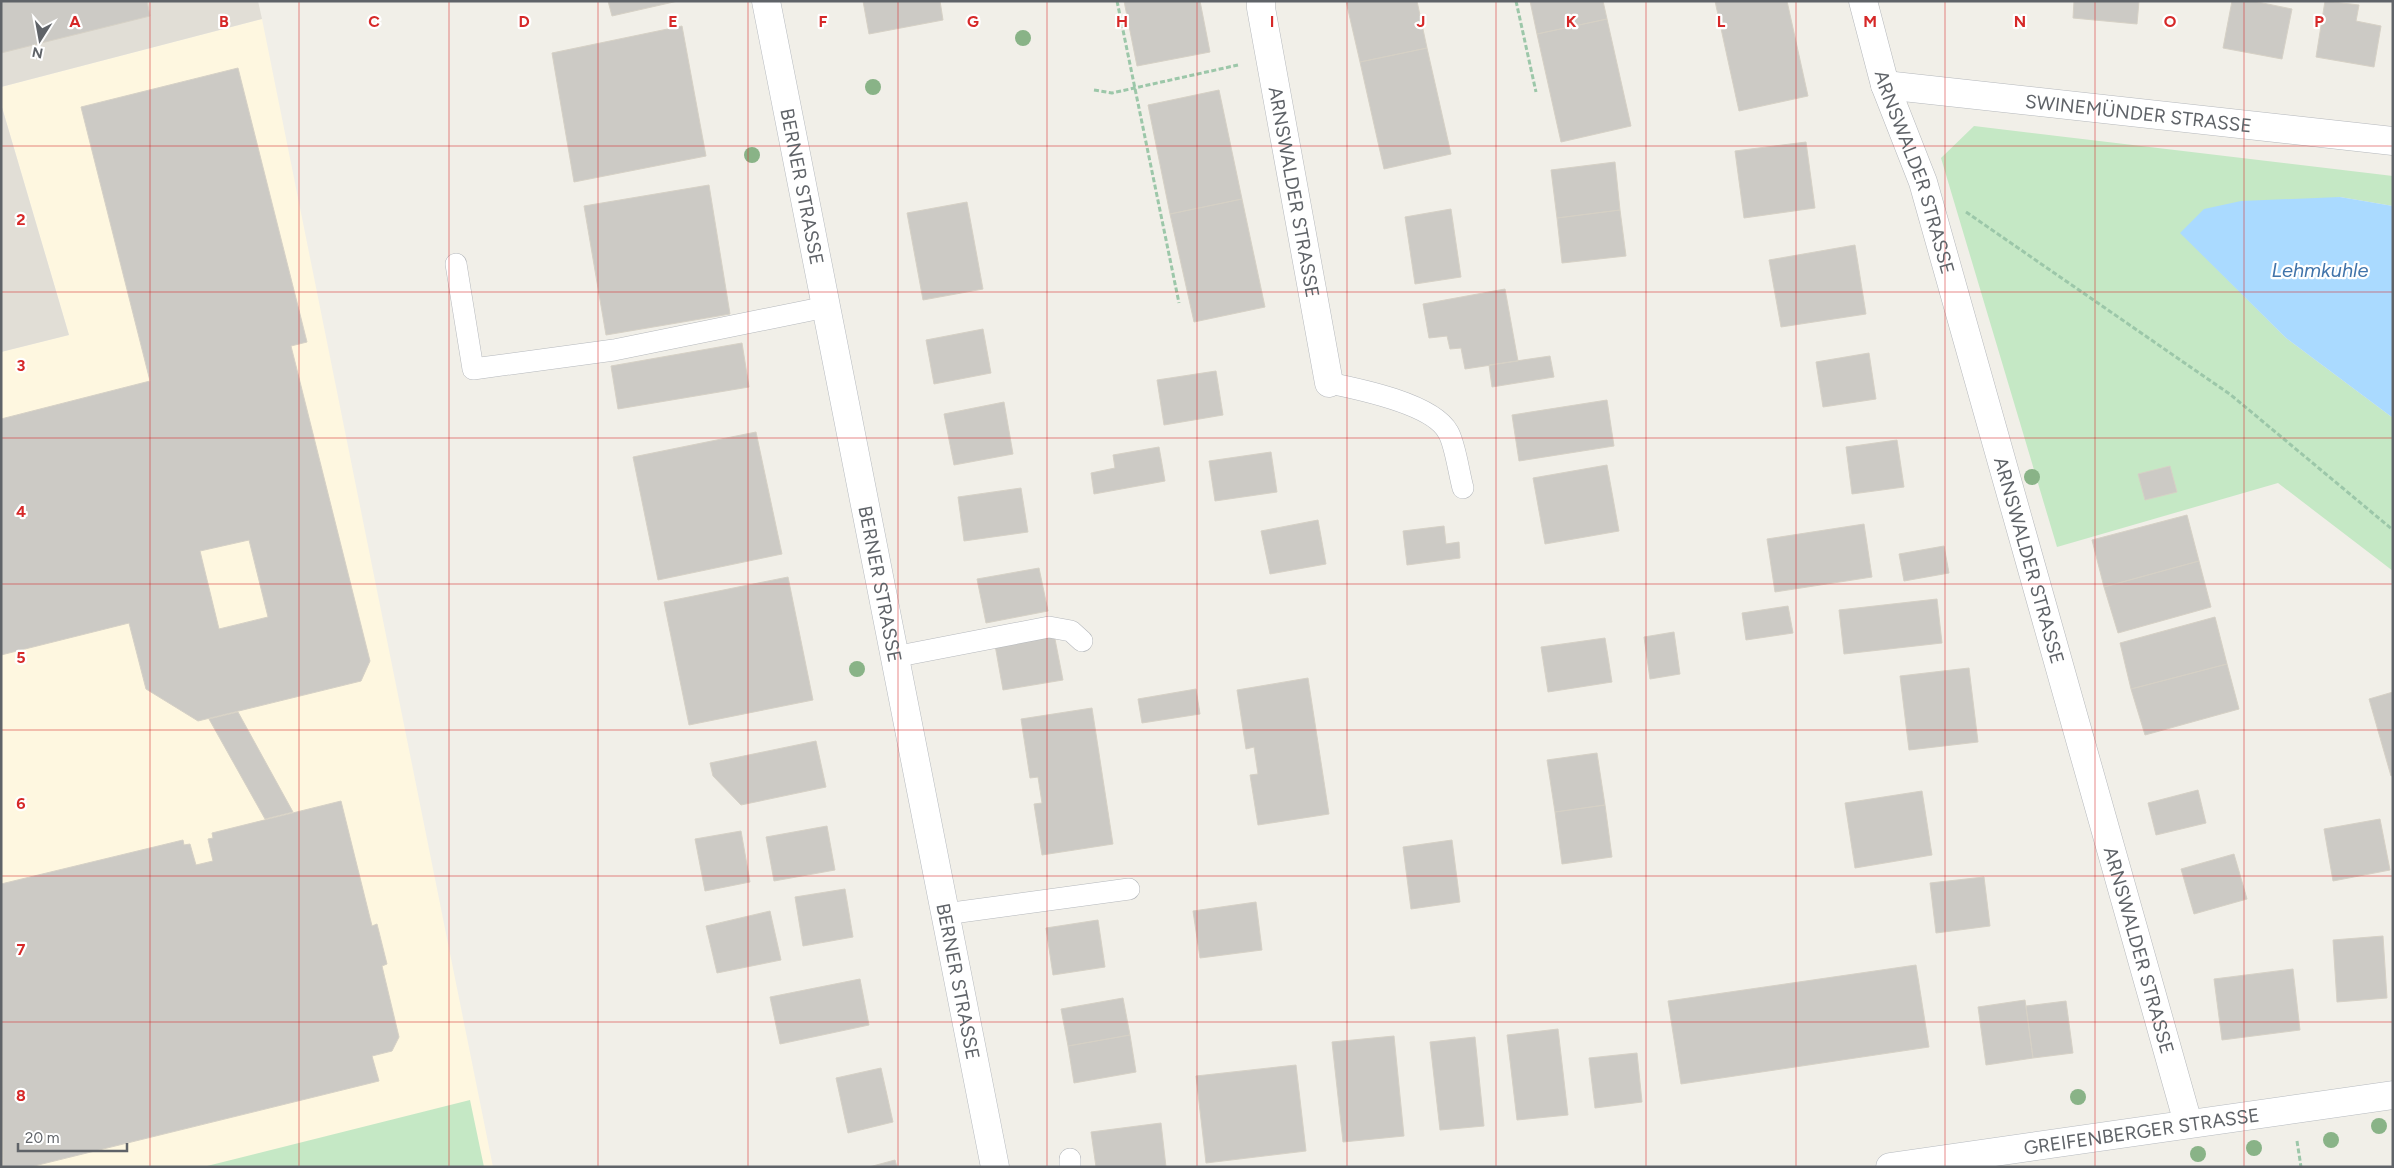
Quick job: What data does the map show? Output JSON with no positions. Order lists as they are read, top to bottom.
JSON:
{
  "streets": {
    "street": [
      "SWINEMÜNDER STRASSE",
      "ARNSWALDER STRASSE",
      "BERNER STRASSE",
      "GREIFENBERGER STRASSE"
    ]
  },
  "crossings": [
    ["SWINEMÜNDER STRASSE", "ARNSWALDER STRASSE"],
    ["ARNSWALDER STRASSE", "GREIFENBERGER STRASSE"]
  ],
  "water": ["Lehmkuhle"],
  "scale_bar": "20 m",
  "north": "bottom",
  "grid": {
    "columns": [
      "A",
      "B",
      "C",
      "D",
      "E",
      "F",
      "G",
      "H",
      "I",
      "J",
      "K",
      "L",
      "M",
      "N",
      "O",
      "P"
    ],
    "rows": [
      "2",
      "3",
      "4",
      "5",
      "6",
      "7",
      "8"
    ]
  }
}
